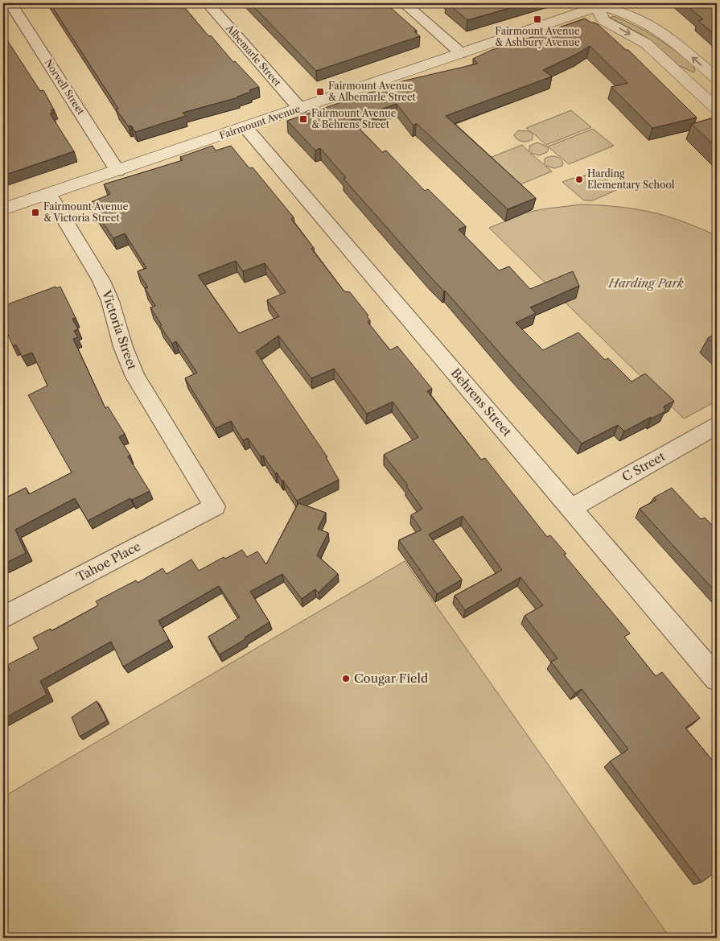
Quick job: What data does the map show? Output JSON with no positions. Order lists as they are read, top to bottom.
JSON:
{
  "streets": {
    "street": [
      "Albemarle Street",
      "Norvell Street",
      "Fairmount Avenue",
      "Victoria Street",
      "Behrens Street",
      "C Street",
      "Tahoe Place"
    ]
  },
  "crossings": [
    ["Albemarle Street", "Fairmount Avenue"],
    ["Norvell Street", "Fairmount Avenue"],
    ["Fairmount Avenue", "Victoria Street"],
    ["Fairmount Avenue", "Behrens Street"],
    ["Victoria Street", "Tahoe Place"],
    ["Behrens Street", "C Street"]
  ],
  "parks": ["Harding Park"],
  "places": {
    "transit": [
      "Fairmount Avenue & Ashbury Avenue",
      "Fairmount Avenue & Albemarle Street",
      "Fairmount Avenue & Behrens Street",
      "Fairmount Avenue & Victoria Street"
    ],
    "other": ["Harding Elementary School", "Cougar Field"]
  }
}
